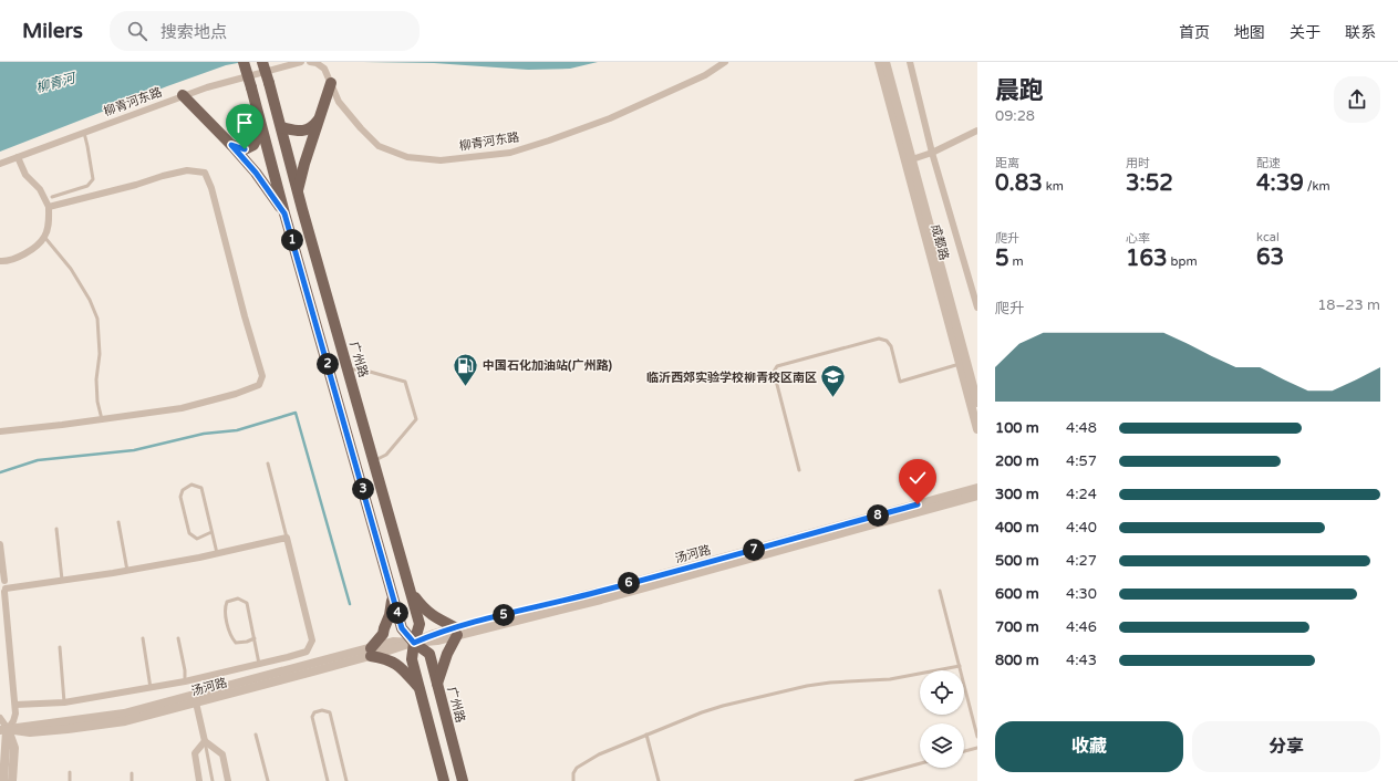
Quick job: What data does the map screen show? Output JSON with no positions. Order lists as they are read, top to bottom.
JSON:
{
  "streets": {
    "main road": ["广州路"],
    "street": ["柳青河东路", "成都路", "汤河路"]
  },
  "crossings": [
    ["广州路", "汤河路"]
  ],
  "water": ["柳青河"],
  "places": {
    "fuel station": ["中国石化加油站(广州路)"],
    "school or university": ["临沂西郊实验学校柳青校区南区"]
  },
  "page": {
    "header": "Milers",
    "search": "搜索地点",
    "nav": [
      "首页",
      "地图",
      "关于",
      "联系"
    ],
    "heading": ["晨跑", "09:28"],
    "stats": [
      ["距离", "0.83 km"],
      ["用时", "3:52"],
      ["配速", "4:39 /km"],
      ["爬升", "5 m"],
      ["心率", "163 bpm"],
      ["kcal", "63"]
    ],
    "pins": [
      "1",
      "2",
      "3",
      "8",
      "7",
      "6",
      "4",
      "5"
    ],
    "chart": ["爬升", "18–23 m"],
    "list": [
      {
        "name": "100 m",
        "note": "4:48"
      },
      {
        "name": "200 m",
        "note": "4:57"
      },
      {
        "name": "300 m",
        "note": "4:24"
      },
      {
        "name": "400 m",
        "note": "4:40"
      },
      {
        "name": "500 m",
        "note": "4:27"
      },
      {
        "name": "600 m",
        "note": "4:30"
      },
      {
        "name": "700 m",
        "note": "4:46"
      },
      {
        "name": "800 m",
        "note": "4:43"
      }
    ],
    "buttons": ["收藏", "分享"]
  }
}
